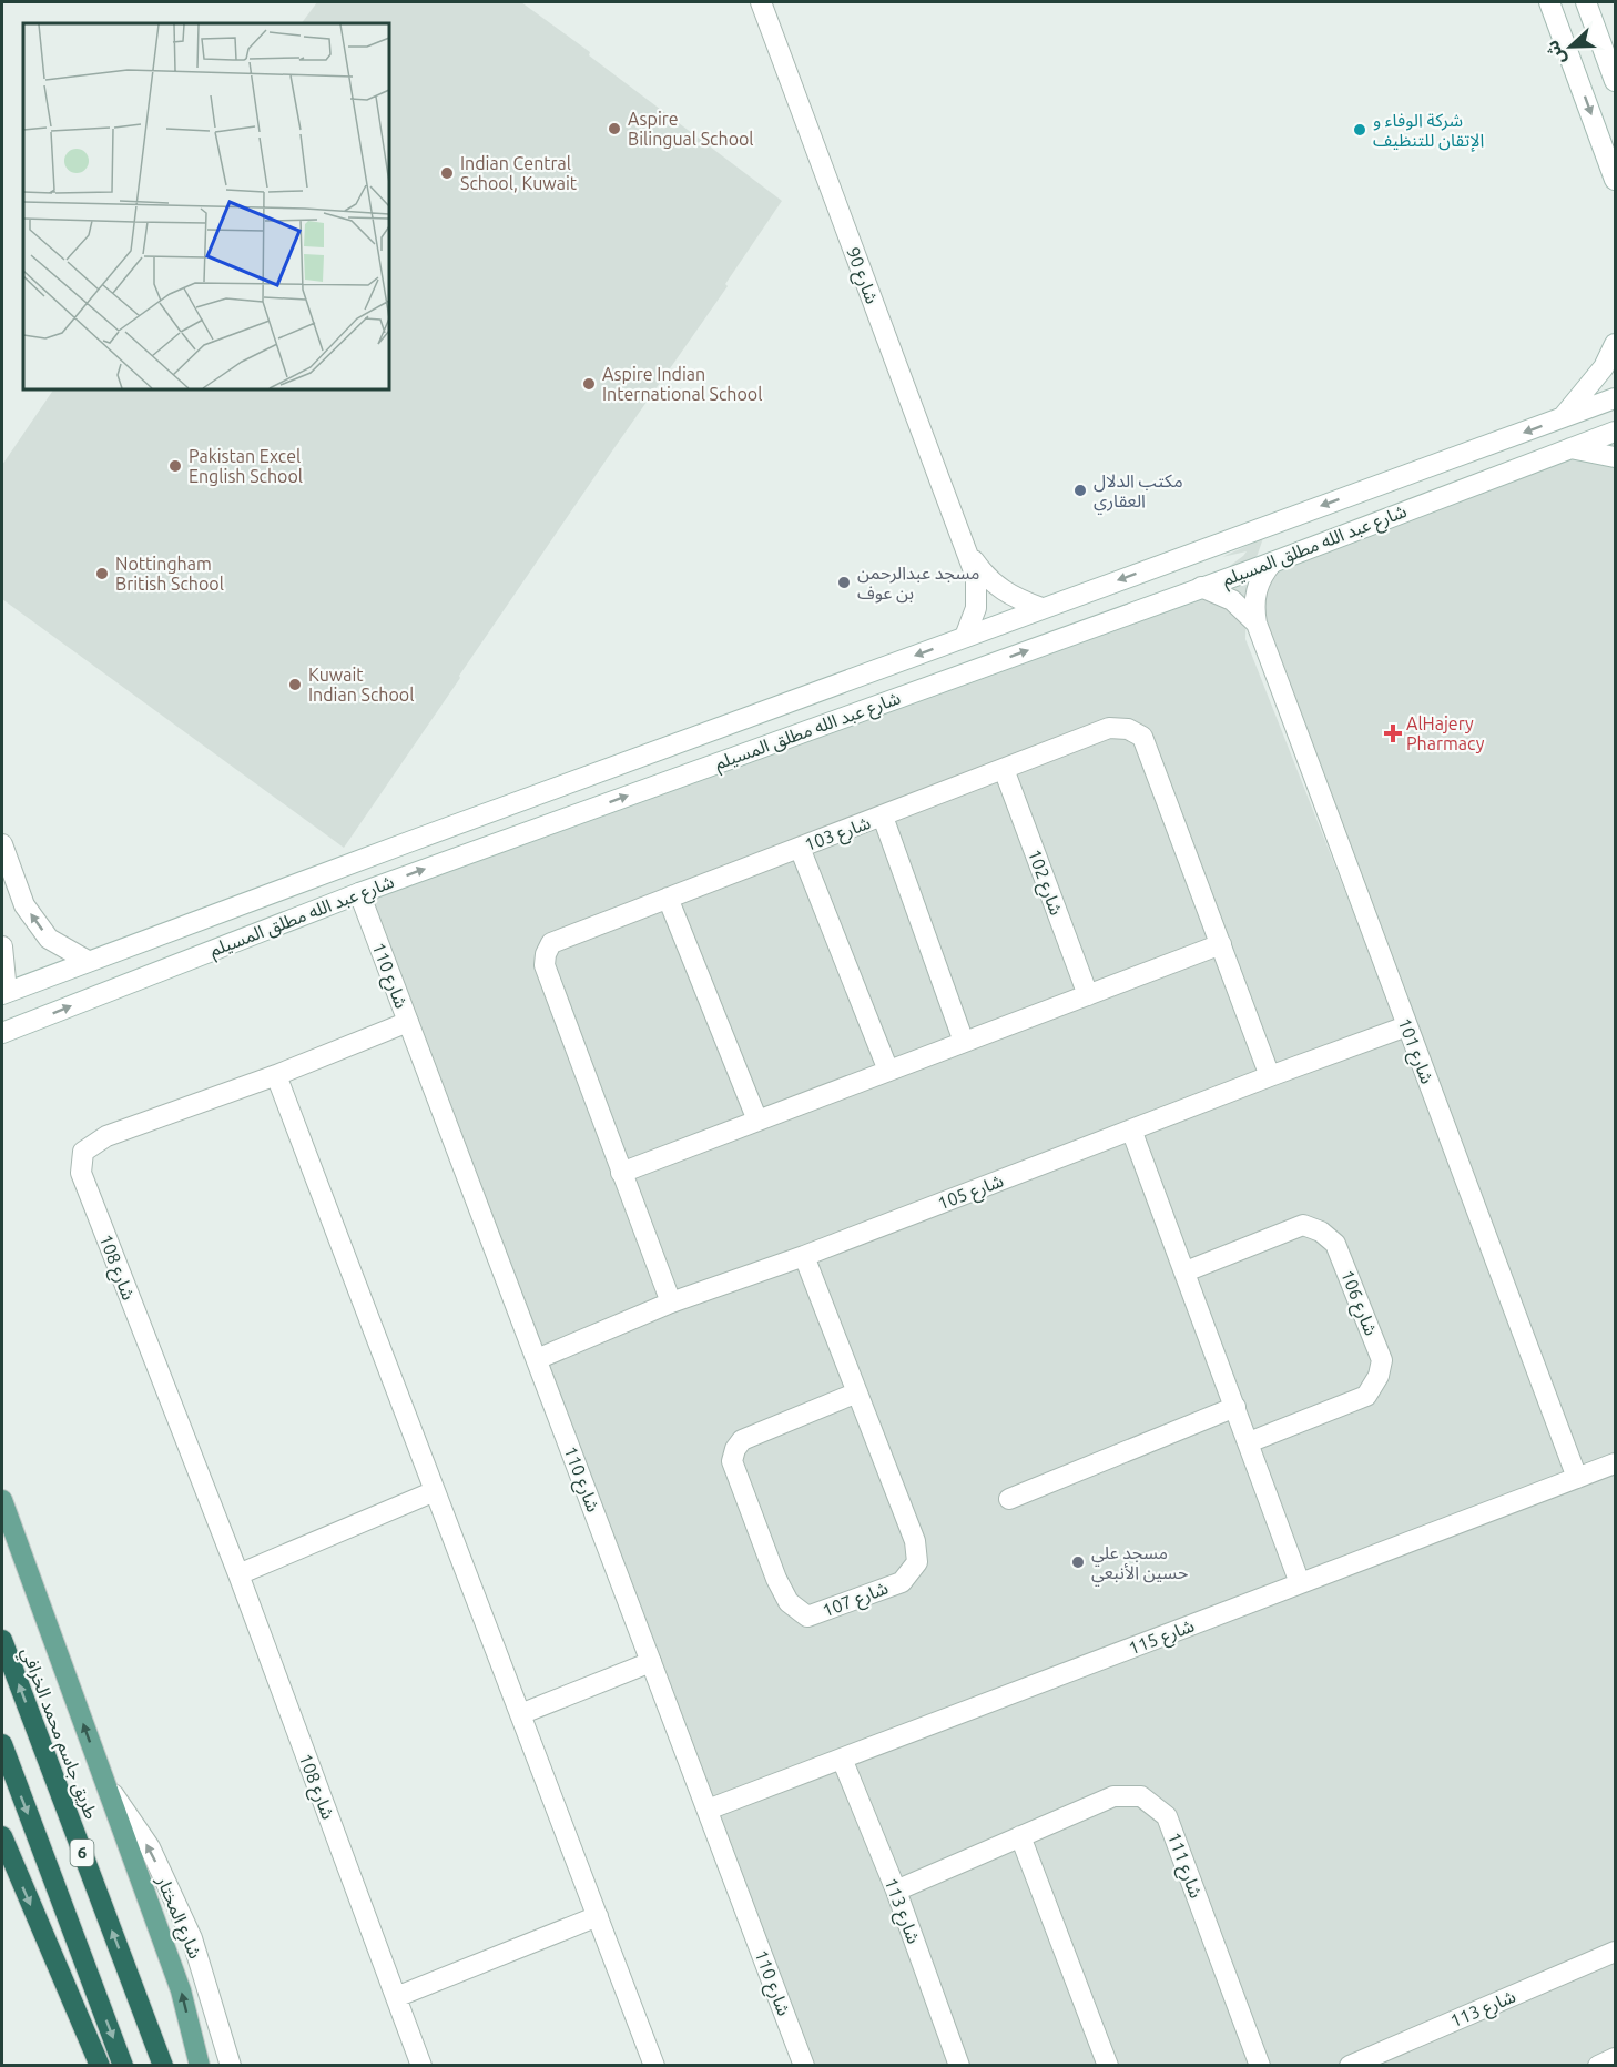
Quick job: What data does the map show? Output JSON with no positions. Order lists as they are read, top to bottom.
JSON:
{
  "streets": {
    "highway": ["طريق جاسم محمد الخرافي", "6"],
    "street": [
      "شارع 90",
      "شارع عبد الله مطلق المسيلم",
      "شارع 103",
      "شارع 102",
      "شارع 110",
      "شارع 101",
      "شارع 105",
      "شارع 108",
      "شارع 106",
      "شارع 107",
      "شارع 115",
      "شارع 111",
      "شارع 113",
      "شارع المختار"
    ]
  },
  "crossings": [
    ["شارع 90", "شارع عبد الله مطلق المسيلم"],
    ["شارع عبد الله مطلق المسيلم", "شارع 110"],
    ["شارع عبد الله مطلق المسيلم", "شارع 101"],
    ["شارع 103", "شارع 102"],
    ["شارع 103", "شارع 105"],
    ["شارع 110", "شارع 105"],
    ["شارع 110", "شارع 108"],
    ["شارع 110", "شارع 115"],
    ["شارع 101", "شارع 105"],
    ["شارع 101", "شارع 115"],
    ["شارع 105", "شارع 107"],
    ["شارع 115", "شارع 113"],
    ["شارع 111", "شارع 113"]
  ],
  "one_way": ["شارع المختار"],
  "places": {
    "other": [
      "Aspire Bilingual School",
      "شركة الوفاء و الإتقان للتنظيف",
      "Indian Central School, Kuwait",
      "Aspire Indian International School",
      "Pakistan Excel English School",
      "مكتب الدلال العقاري",
      "Nottingham British School",
      "مسجد عبدالرحمن بن عوف",
      "Kuwait Indian School",
      "مسجد علي حسين الأنبعي"
    ],
    "health": ["AlHajery Pharmacy"]
  },
  "north": "left"
}
